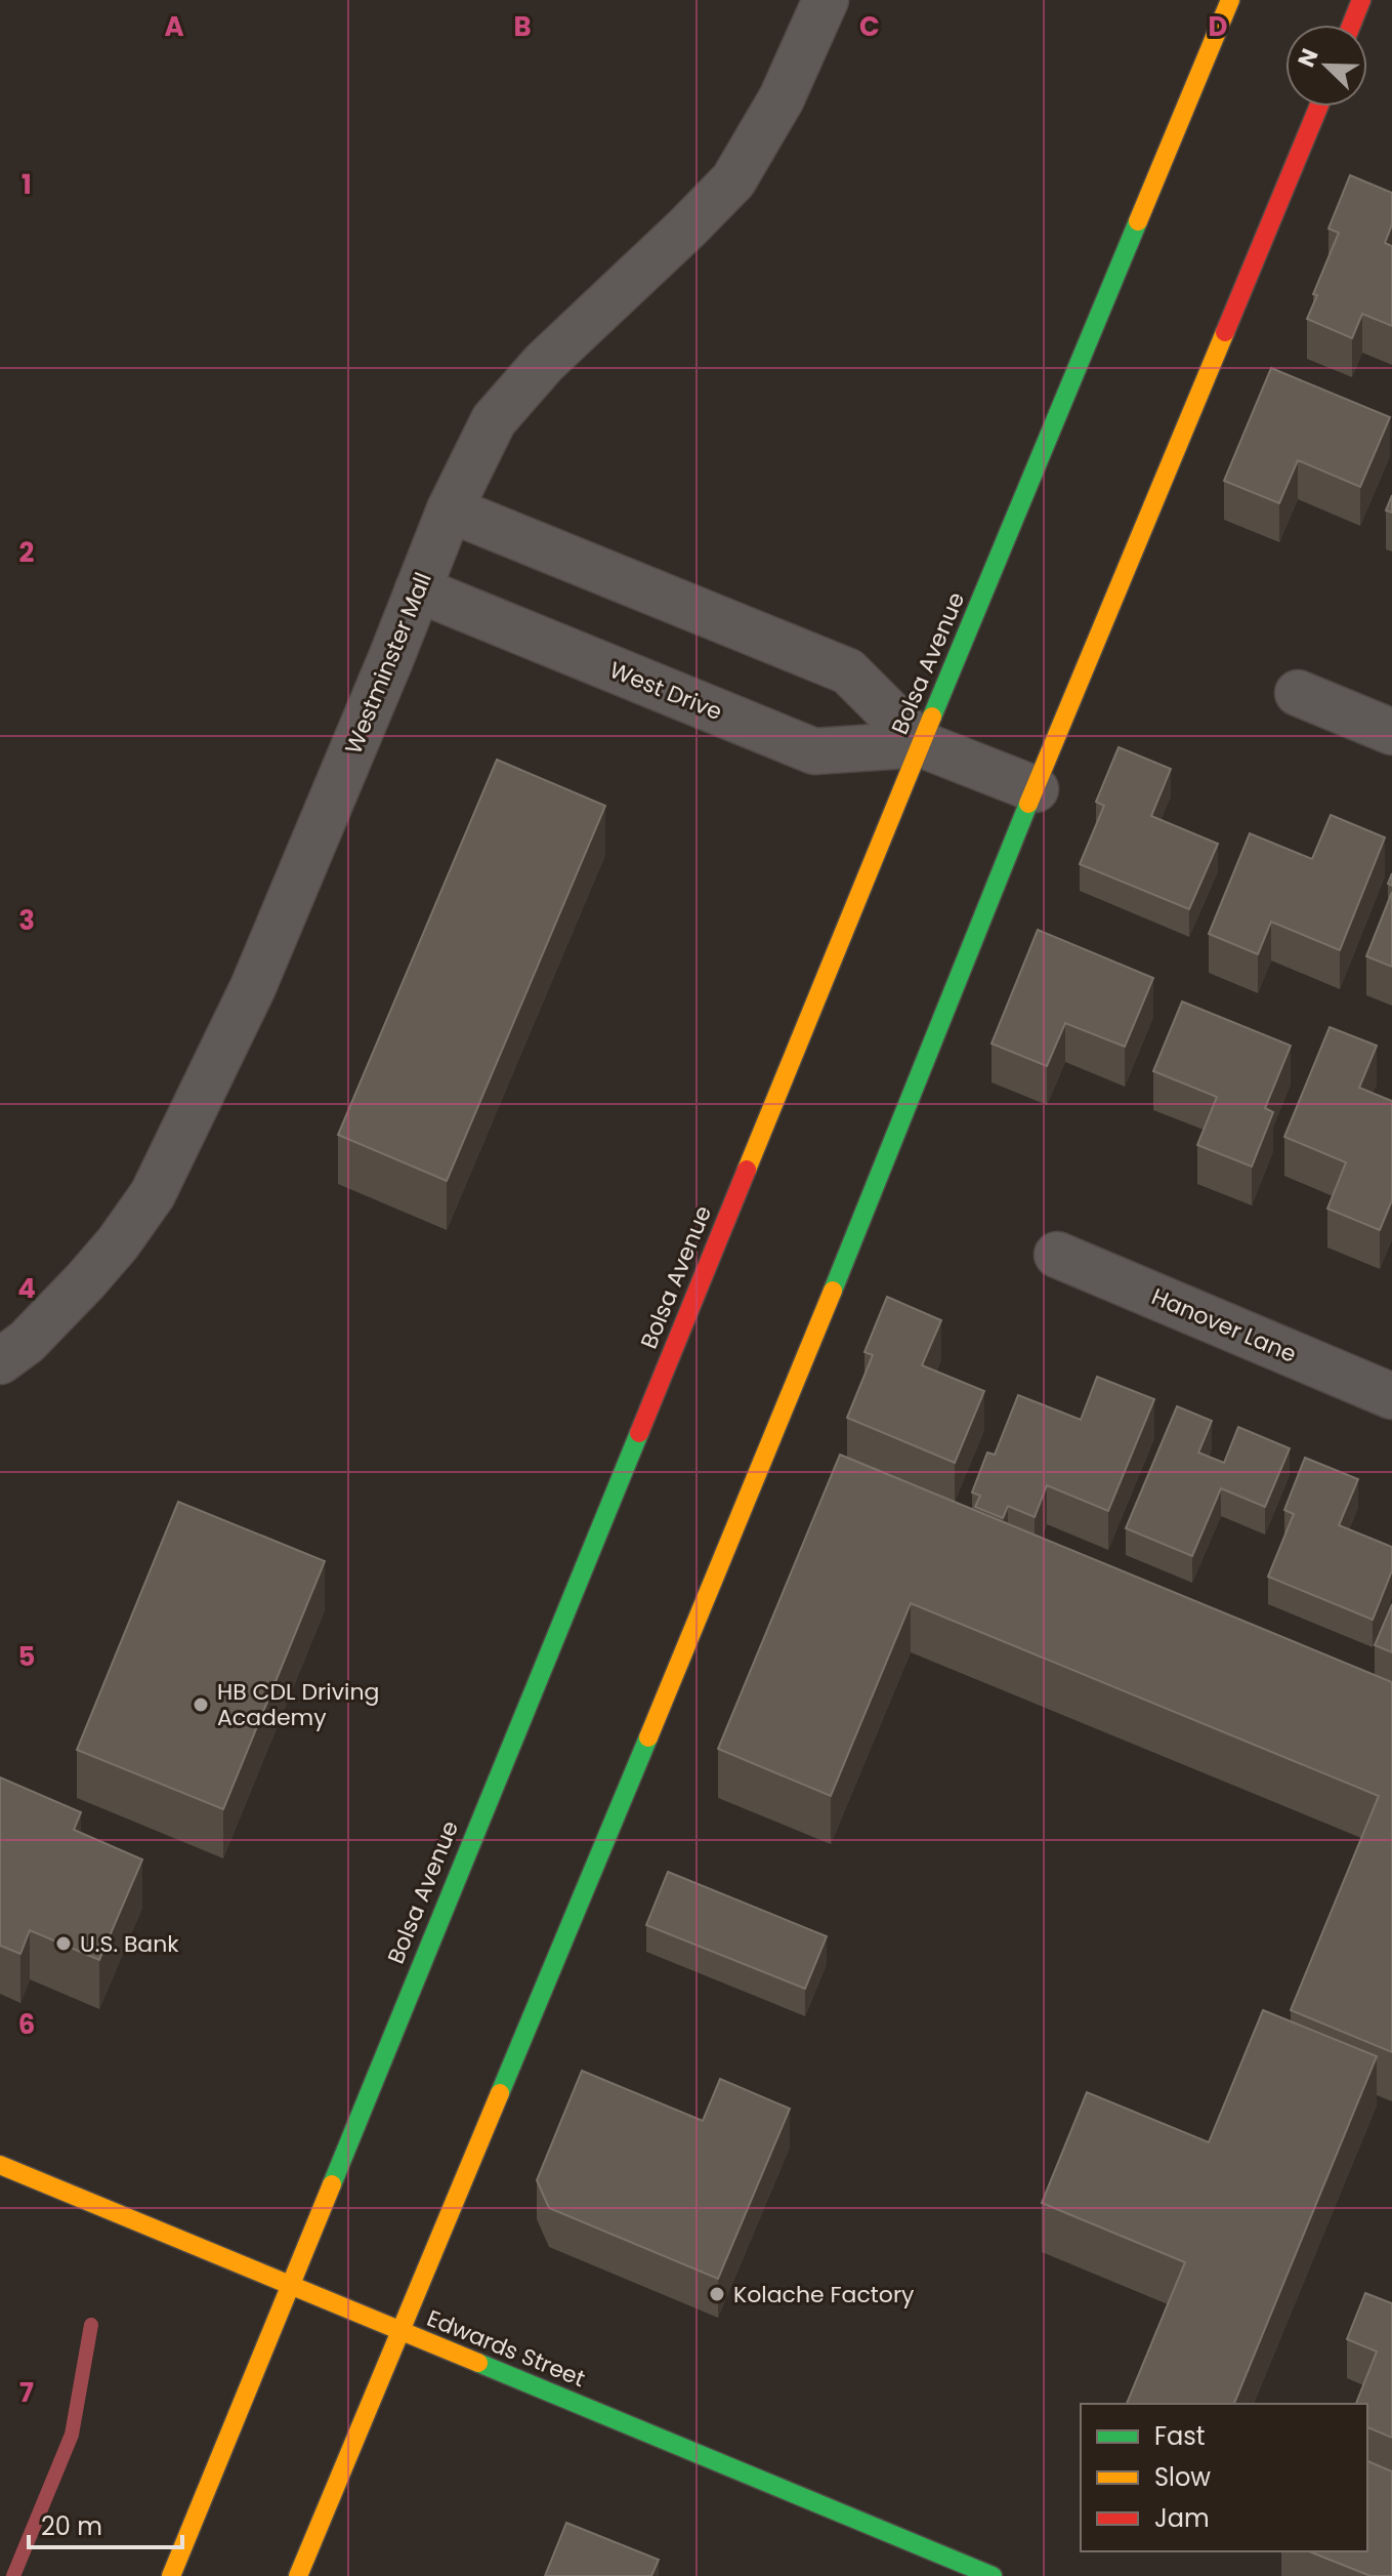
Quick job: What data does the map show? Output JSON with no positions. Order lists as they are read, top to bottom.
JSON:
{
  "streets": {
    "main road": ["Bolsa Avenue", "Edwards Street"],
    "street": ["Westminster Mall", "West Drive", "Hanover Lane"]
  },
  "crossings": [
    ["Westminster Mall", "West Drive"],
    ["Bolsa Avenue", "West Drive"],
    ["Bolsa Avenue", "Edwards Street"]
  ],
  "places": ["HB CDL Driving Academy", "U.S. Bank", "Kolache Factory"],
  "legend": ["Fast", "Slow", "Jam"],
  "scale_bar": "20 m",
  "north": "top left",
  "grid": {
    "columns": [
      "A",
      "B",
      "C",
      "D"
    ],
    "rows": [
      "1",
      "2",
      "3",
      "4",
      "5",
      "6",
      "7"
    ]
  }
}
